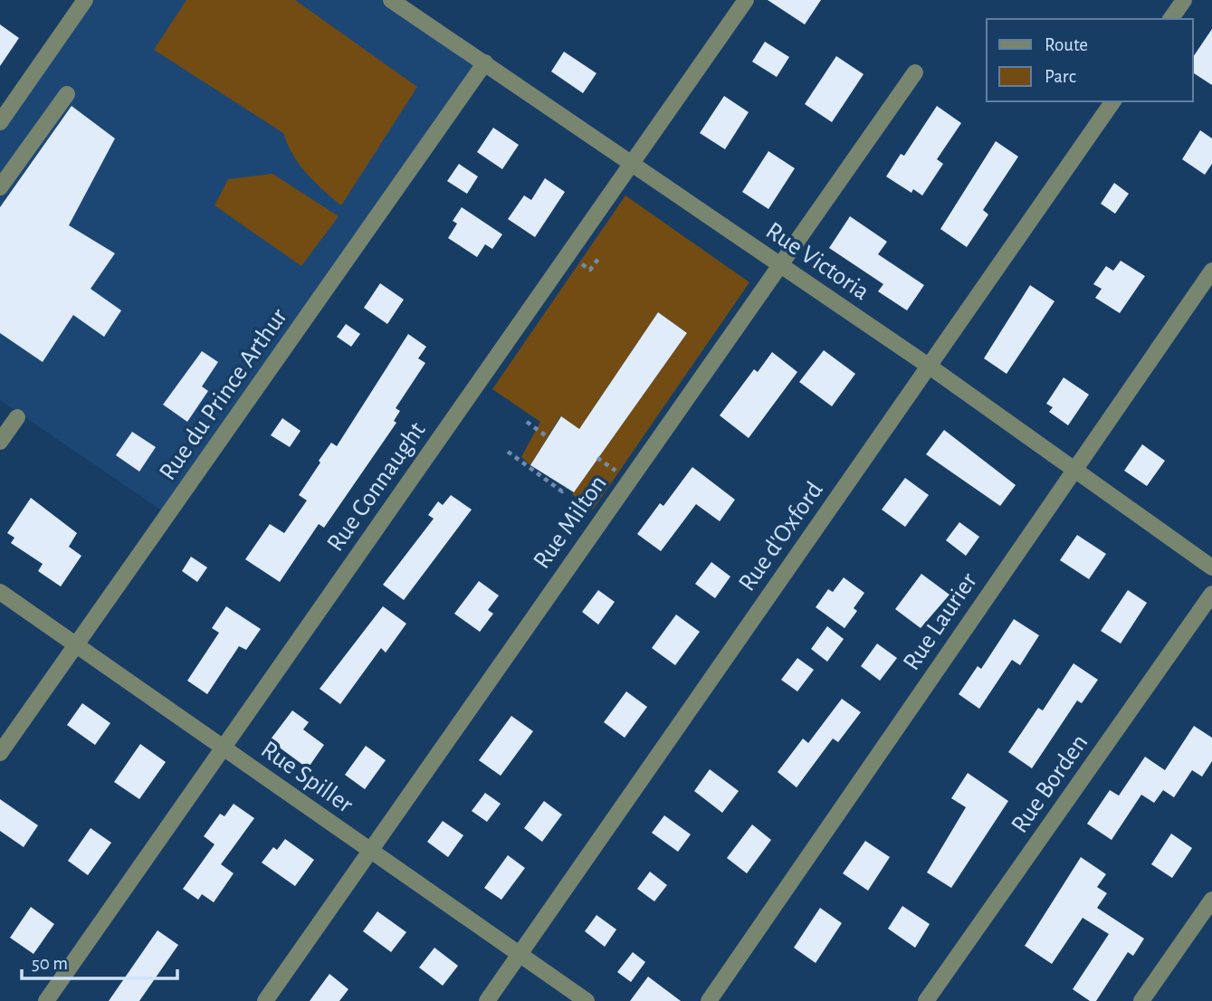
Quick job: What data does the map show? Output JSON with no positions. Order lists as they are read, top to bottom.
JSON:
{
  "streets": {
    "street": [
      "Rue Victoria",
      "Rue du Prince Arthur",
      "Rue Connaught",
      "Rue Milton",
      "Rue d'Oxford",
      "Rue Laurier",
      "Rue Spiller",
      "Rue Borden"
    ]
  },
  "crossings": [
    ["Rue Victoria", "Rue du Prince Arthur"],
    ["Rue Victoria", "Rue Connaught"],
    ["Rue Victoria", "Rue Milton"],
    ["Rue Victoria", "Rue d'Oxford"],
    ["Rue Victoria", "Rue Laurier"],
    ["Rue du Prince Arthur", "Rue Spiller"],
    ["Rue Connaught", "Rue Spiller"],
    ["Rue Milton", "Rue Spiller"],
    ["Rue d'Oxford", "Rue Spiller"]
  ],
  "legend": ["Route", "Parc"],
  "scale_bar": "50 m"
}
